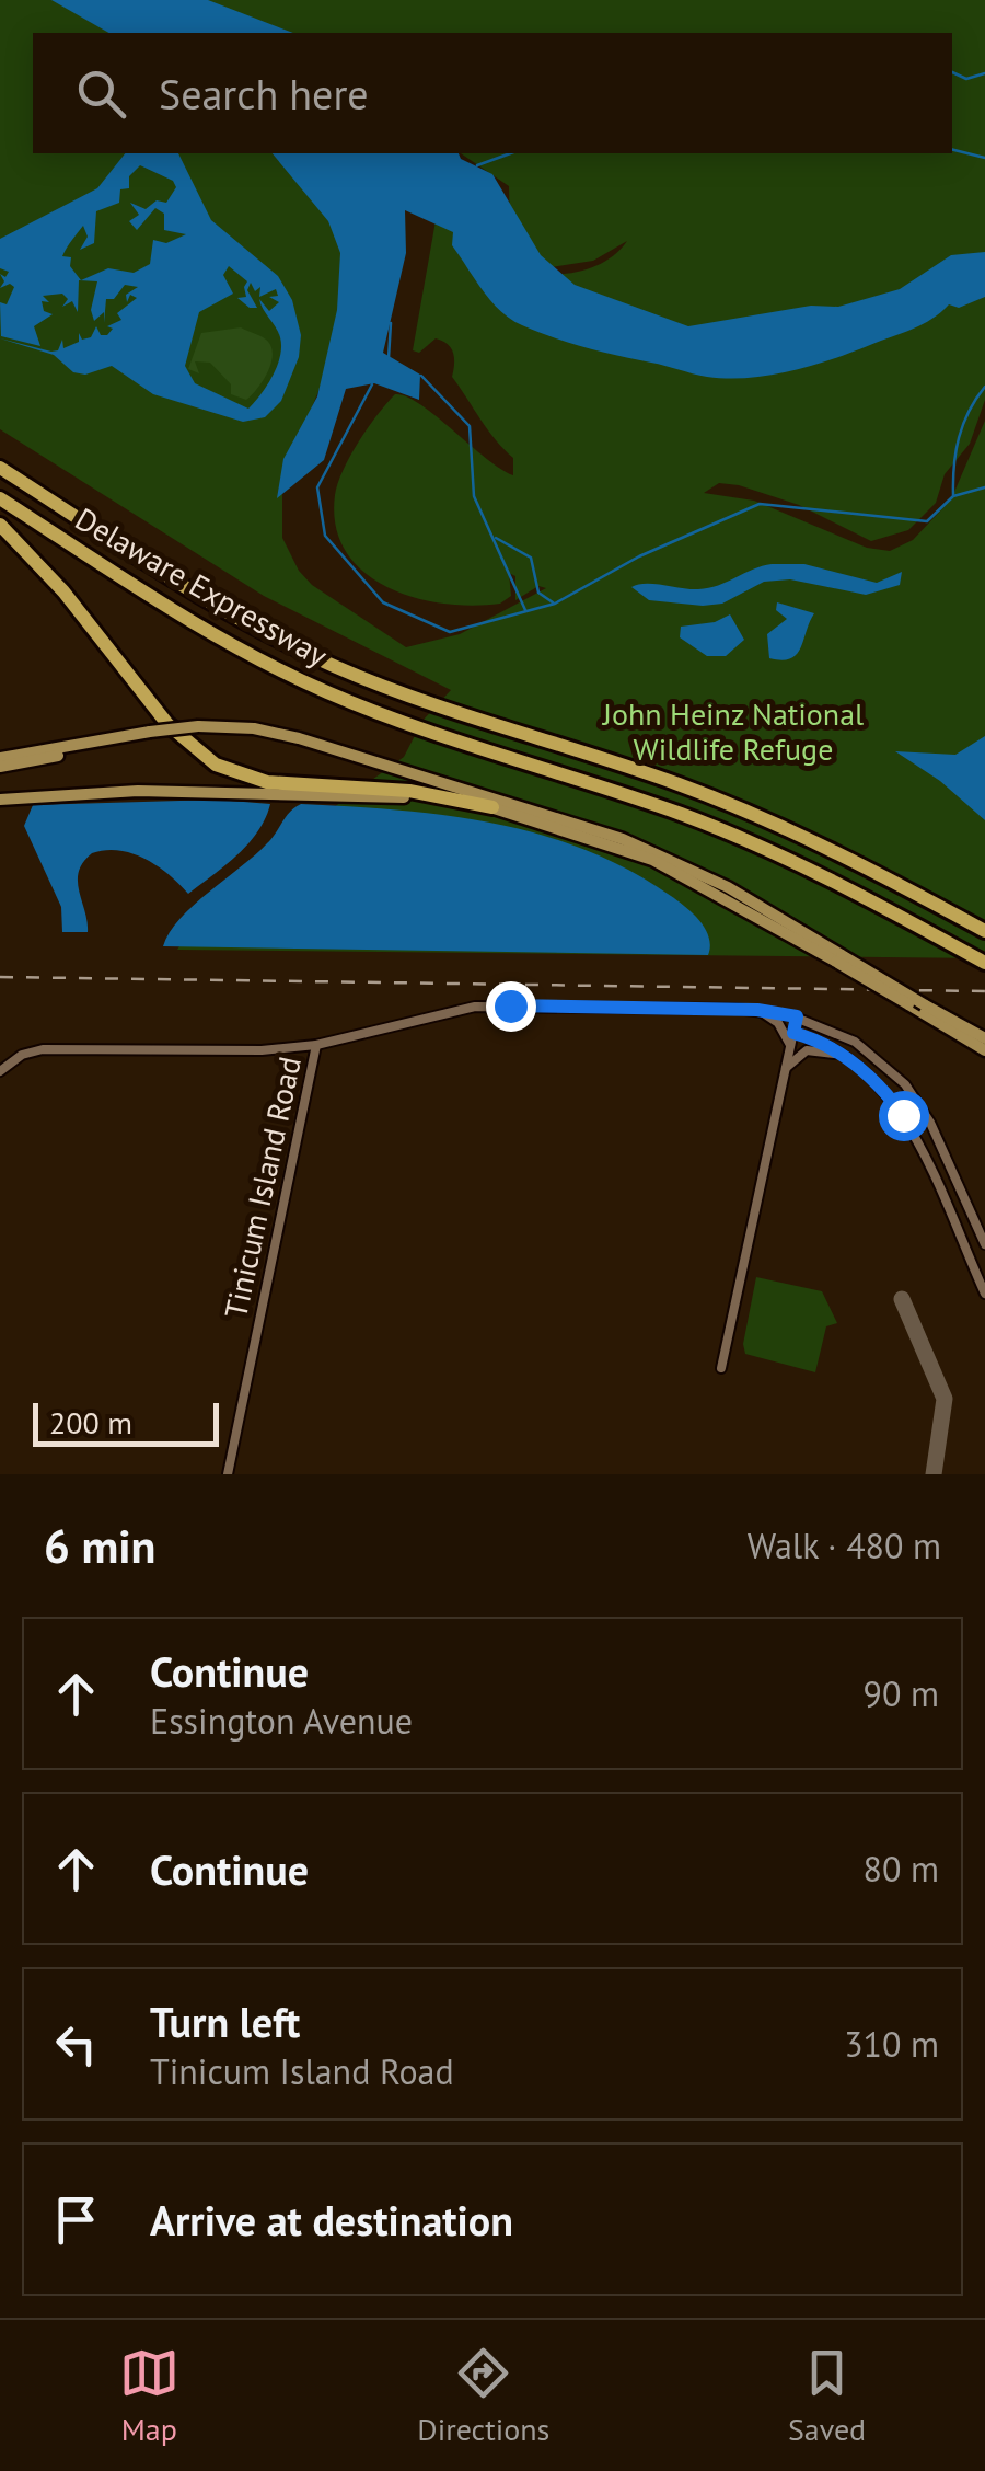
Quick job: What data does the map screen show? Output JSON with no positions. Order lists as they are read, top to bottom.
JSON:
{
  "streets": {
    "highway": ["Delaware Expressway"],
    "street": ["Tinicum Island Road"]
  },
  "parks": ["John Heinz National Wildlife Refuge"],
  "scale_bar": "200 m",
  "page": {
    "search": "Search here",
    "scale": "200 m",
    "heading": ["6 min", "Walk · 480 m"],
    "list": [
      ["Continue", "Essington Avenue", "90 m"],
      ["Continue", "80 m"],
      ["Turn left", "Tinicum Island Road", "310 m"],
      "Arrive at destination"
    ],
    "nav": ["Map", "Directions", "Saved"]
  }
}
